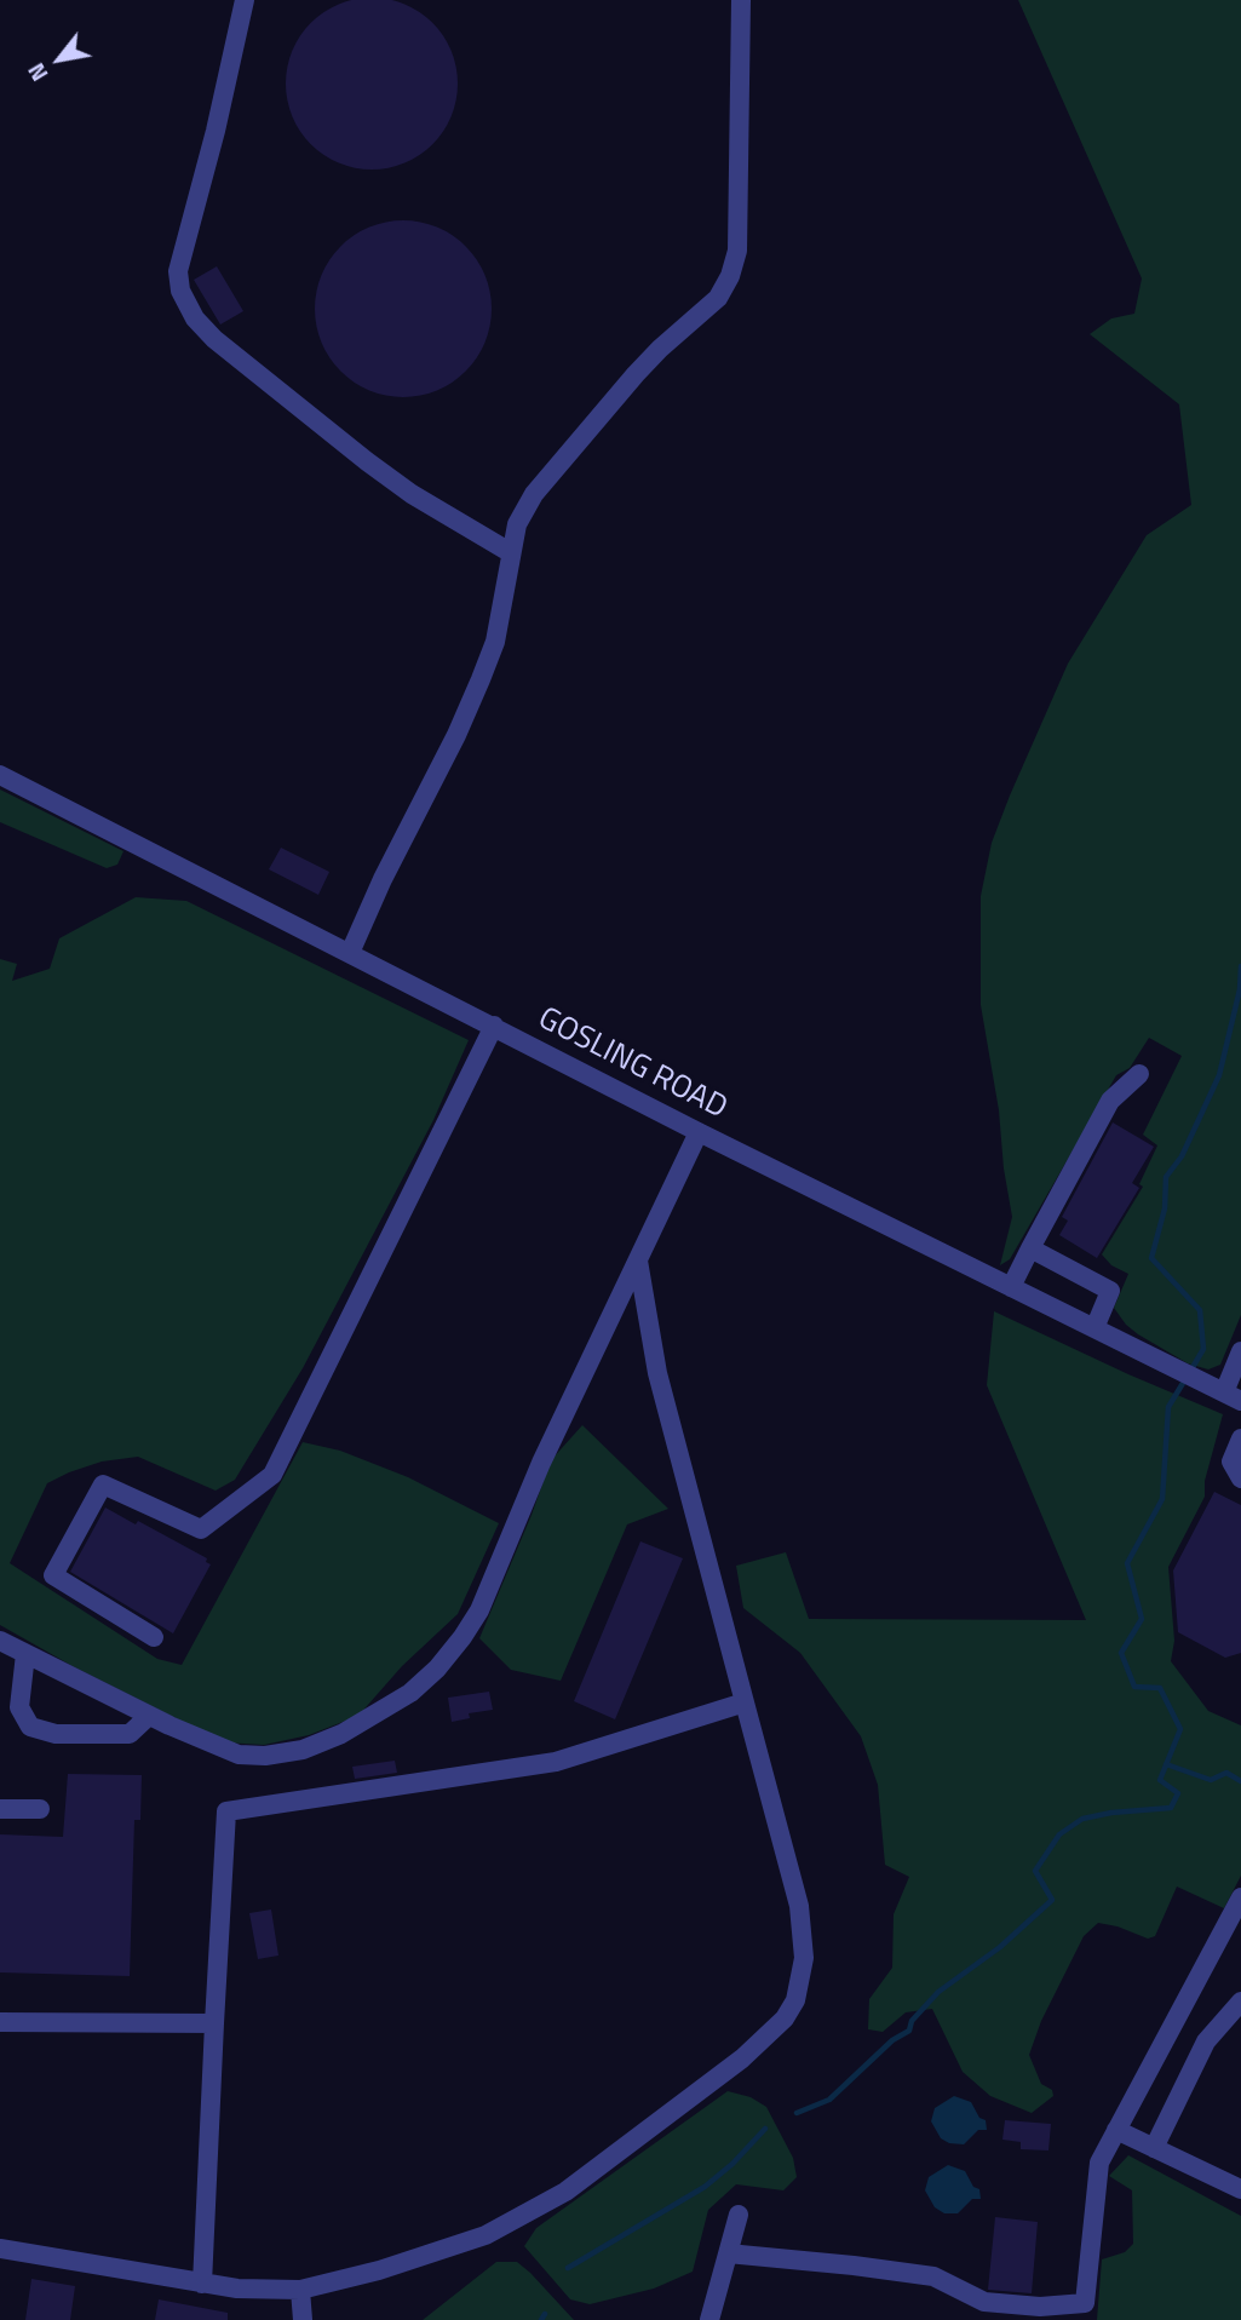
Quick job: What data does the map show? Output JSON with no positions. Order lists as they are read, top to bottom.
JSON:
{
  "streets": {
    "street": ["GOSLING ROAD"]
  },
  "north": "bottom left"
}
